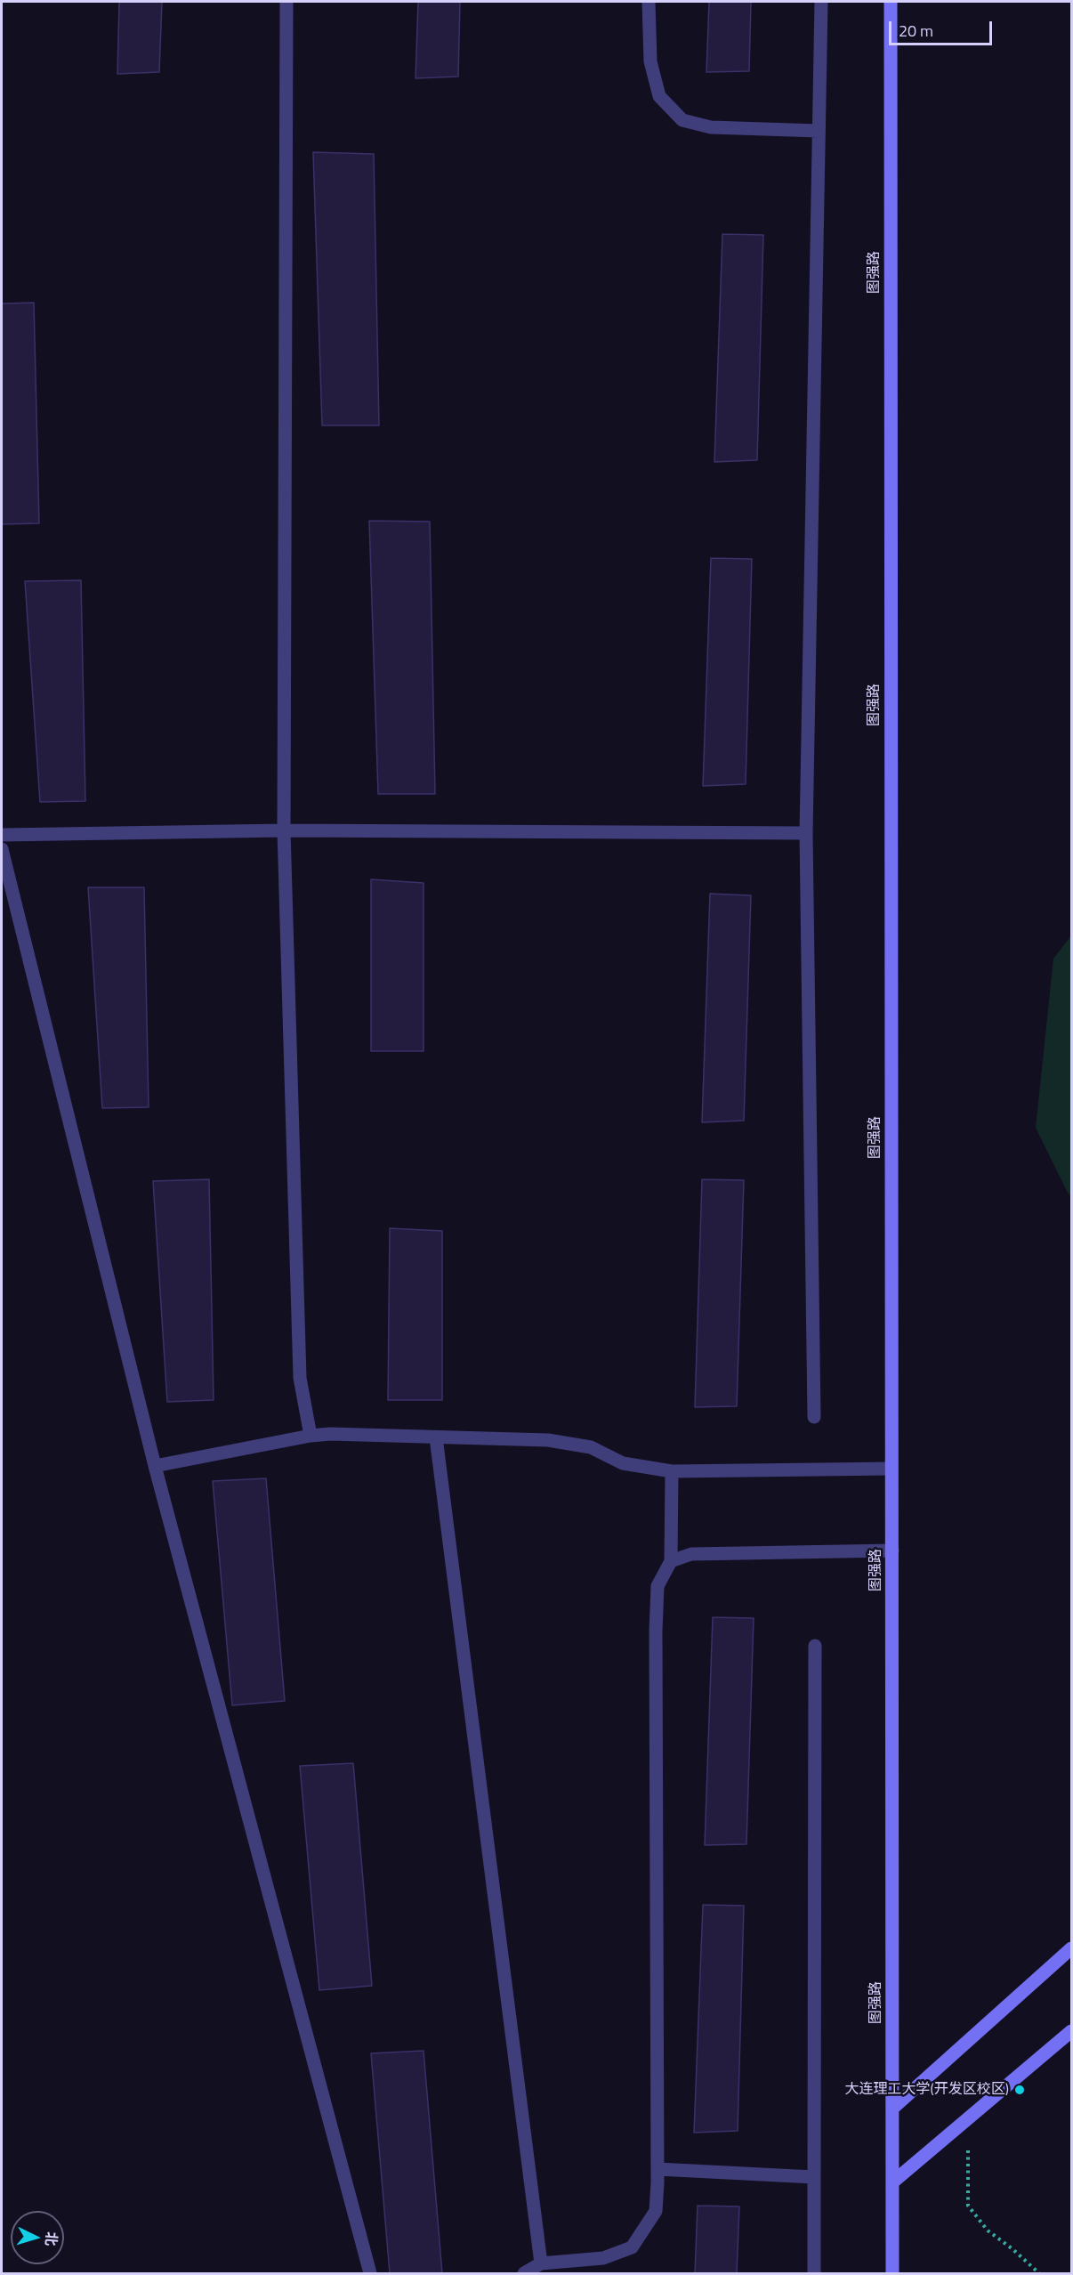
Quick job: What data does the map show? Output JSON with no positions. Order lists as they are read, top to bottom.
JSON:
{
  "streets": {
    "street": ["图强路"]
  },
  "places": ["大连理工大学(开发区校区)"],
  "scale_bar": "20 m",
  "north": "right"
}
